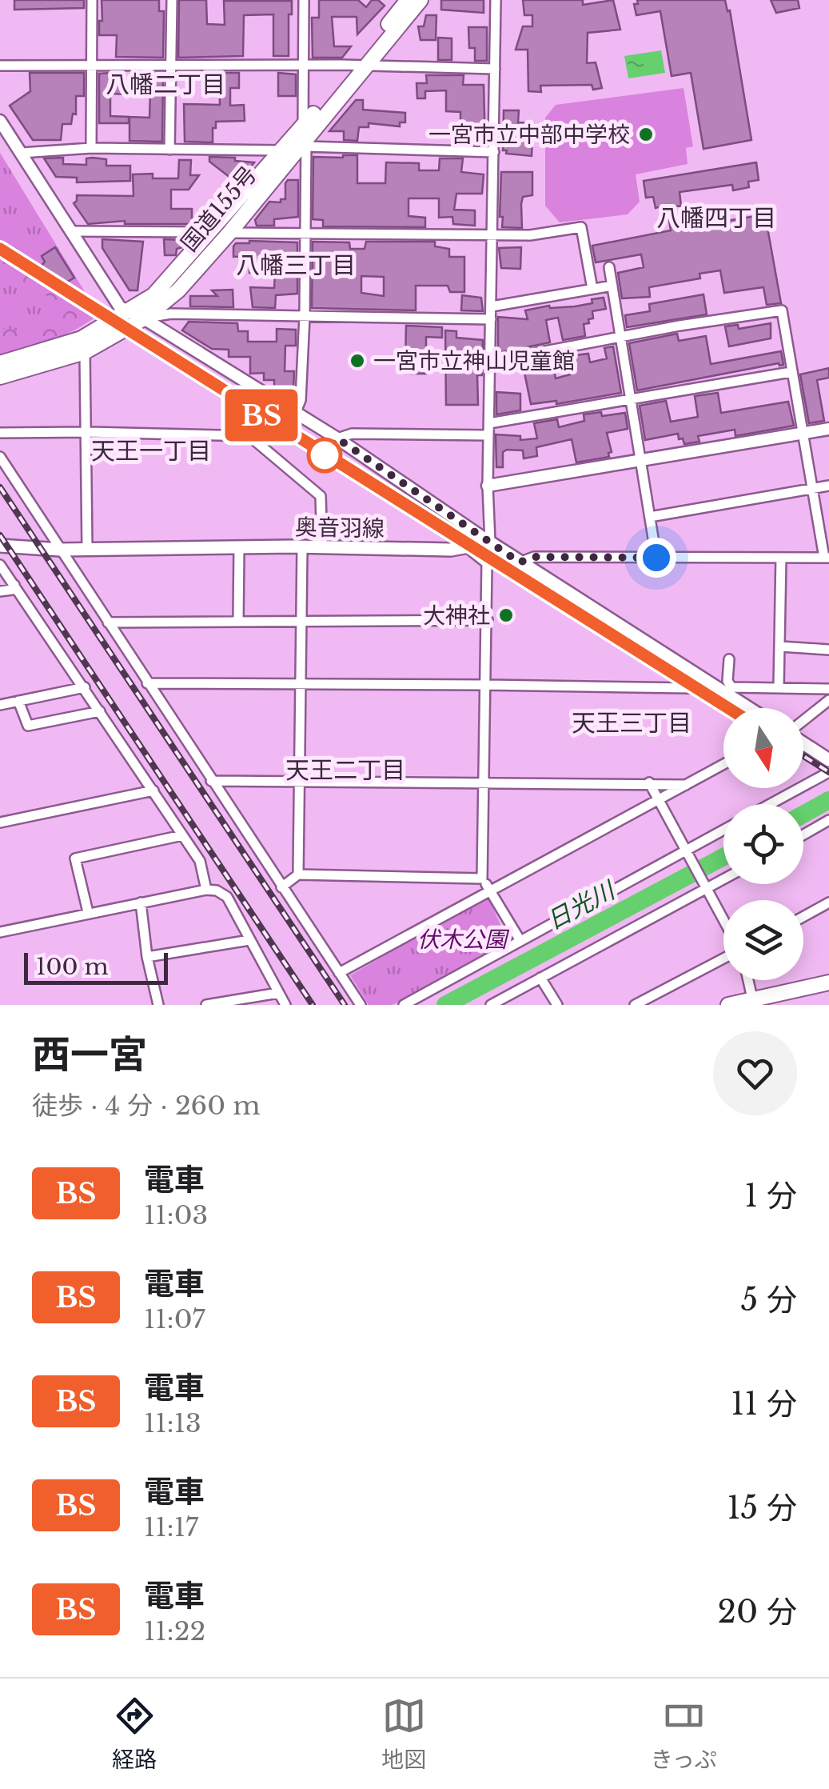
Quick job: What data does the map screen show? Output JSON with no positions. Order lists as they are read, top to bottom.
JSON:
{
  "streets": {
    "main road": ["国道155号", "奥音羽線"]
  },
  "districts": [
    "八幡二丁目",
    "八幡四丁目",
    "八幡三丁目",
    "天王一丁目",
    "天王三丁目",
    "天王二丁目"
  ],
  "water": ["日光川"],
  "parks": ["伏木公園"],
  "places": ["一宮市立中部中学校", "一宮市立神山児童館", "大神社"],
  "scale_bar": "100 m",
  "north": "bottom",
  "page": {
    "on_map": "BS",
    "scale": "100 m",
    "heading": ["西一宮", "徒歩 · 4 分 · 260 m"],
    "list": [
      {
        "mark": "BS",
        "name": "電車",
        "note": "11:03",
        "value": "1 分"
      },
      {
        "mark": "BS",
        "name": "電車",
        "note": "11:07",
        "value": "5 分"
      },
      {
        "mark": "BS",
        "name": "電車",
        "note": "11:13",
        "value": "11 分"
      },
      {
        "mark": "BS",
        "name": "電車",
        "note": "11:17",
        "value": "15 分"
      },
      {
        "mark": "BS",
        "name": "電車",
        "note": "11:22",
        "value": "20 分"
      }
    ],
    "tabs": ["経路", "地図", "きっぷ"]
  }
}
